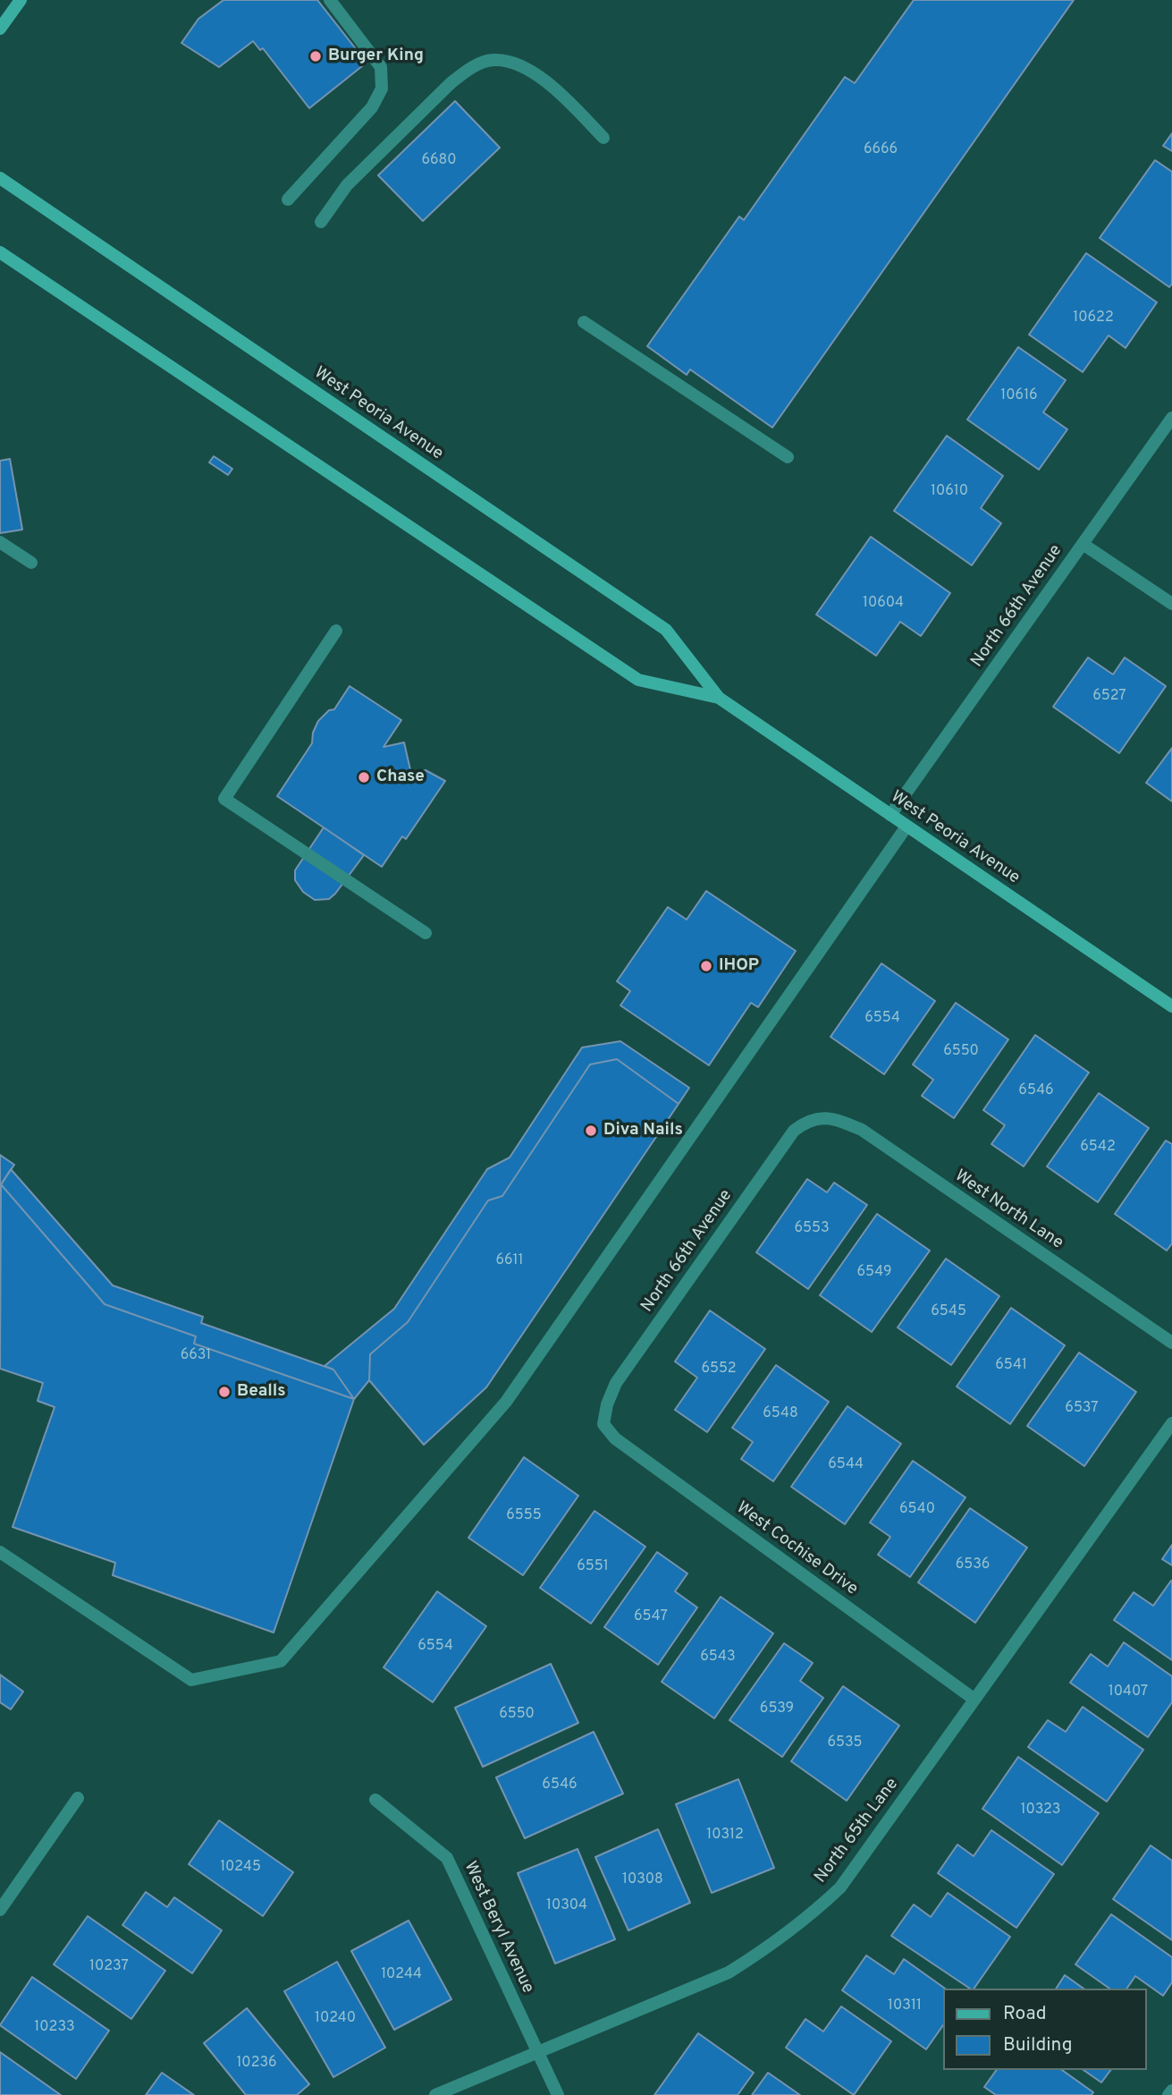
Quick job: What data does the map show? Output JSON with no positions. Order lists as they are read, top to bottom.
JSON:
{
  "streets": {
    "main road": ["West Peoria Avenue"],
    "street": [
      "North 66th Avenue",
      "West North Lane",
      "West Cochise Drive",
      "North 65th Lane",
      "West Beryl Avenue"
    ]
  },
  "crossings": [
    ["West Peoria Avenue", "North 66th Avenue"],
    ["North 66th Avenue", "West North Lane"],
    ["North 66th Avenue", "West Cochise Drive"],
    ["West Cochise Drive", "North 65th Lane"],
    ["North 65th Lane", "West Beryl Avenue"]
  ],
  "places": [
    "Burger King",
    "Chase",
    "IHOP",
    "Diva Nails",
    "Bealls"
  ],
  "house_numbers": [
    "6666",
    "6680",
    "10622",
    "10616",
    "10610",
    "10604",
    "6527",
    "6554",
    "6550",
    "6546",
    "6542",
    "6553",
    "6611",
    "6549",
    "6545",
    "6631",
    "6541",
    "6552",
    "6537",
    "6548",
    "6544",
    "6540",
    "6555",
    "6536",
    "6551",
    "6547",
    "6554",
    "6543",
    "10407",
    "6539",
    "6550",
    "6535",
    "6546",
    "10323",
    "10312",
    "10245",
    "10308",
    "10304",
    "10237",
    "10244",
    "10311",
    "10240",
    "10233",
    "10236"
  ],
  "legend": ["Road", "Building"]
}
